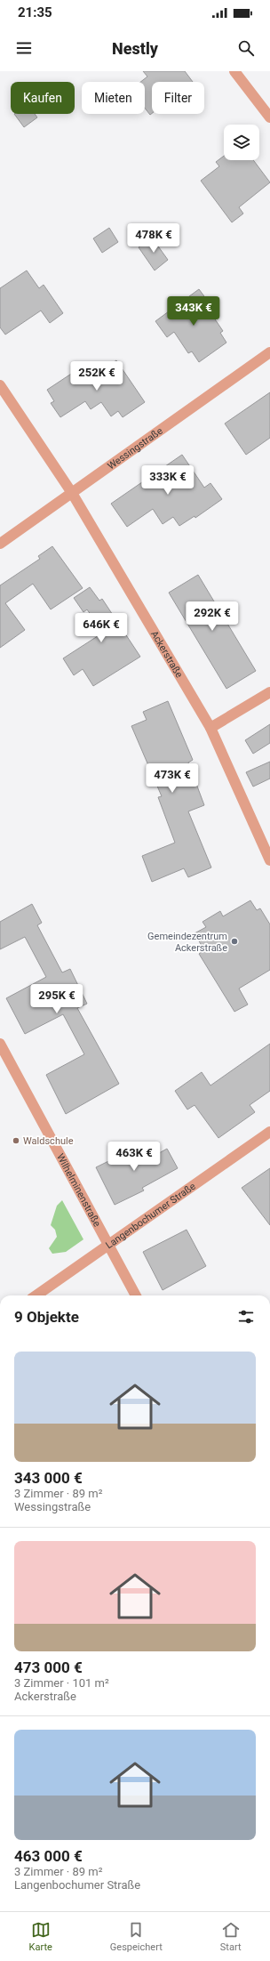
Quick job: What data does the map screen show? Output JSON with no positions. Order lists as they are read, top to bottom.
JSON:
{
  "streets": {
    "street": [
      "Wessingstraße",
      "Ackerstraße",
      "Wilhelminenstraße",
      "Langenbochumer Straße"
    ]
  },
  "crossings": [
    ["Wessingstraße", "Ackerstraße"],
    ["Wilhelminenstraße", "Langenbochumer Straße"]
  ],
  "places": ["Gemeindezentrum Ackerstraße", "Waldschule"],
  "page": {
    "status": "21:35",
    "header": "Nestly",
    "chip": ["Kaufen", "Mieten", "Filter"],
    "price": [
      "478K €",
      "343K €",
      "252K €",
      "333K €",
      "292K €",
      "646K €",
      "473K €",
      "295K €",
      "463K €"
    ],
    "heading": "9 Objekte",
    "list": [
      {
        "name": "343 000 €",
        "note": "3 Zimmer · 89 m² · Wessingstraße"
      },
      {
        "name": "473 000 €",
        "note": "3 Zimmer · 101 m² · Ackerstraße"
      },
      {
        "name": "463 000 €",
        "note": "3 Zimmer · 89 m² · Langenbochumer Straße"
      }
    ],
    "tabs": ["Karte", "Gespeichert", "Start"]
  }
}
